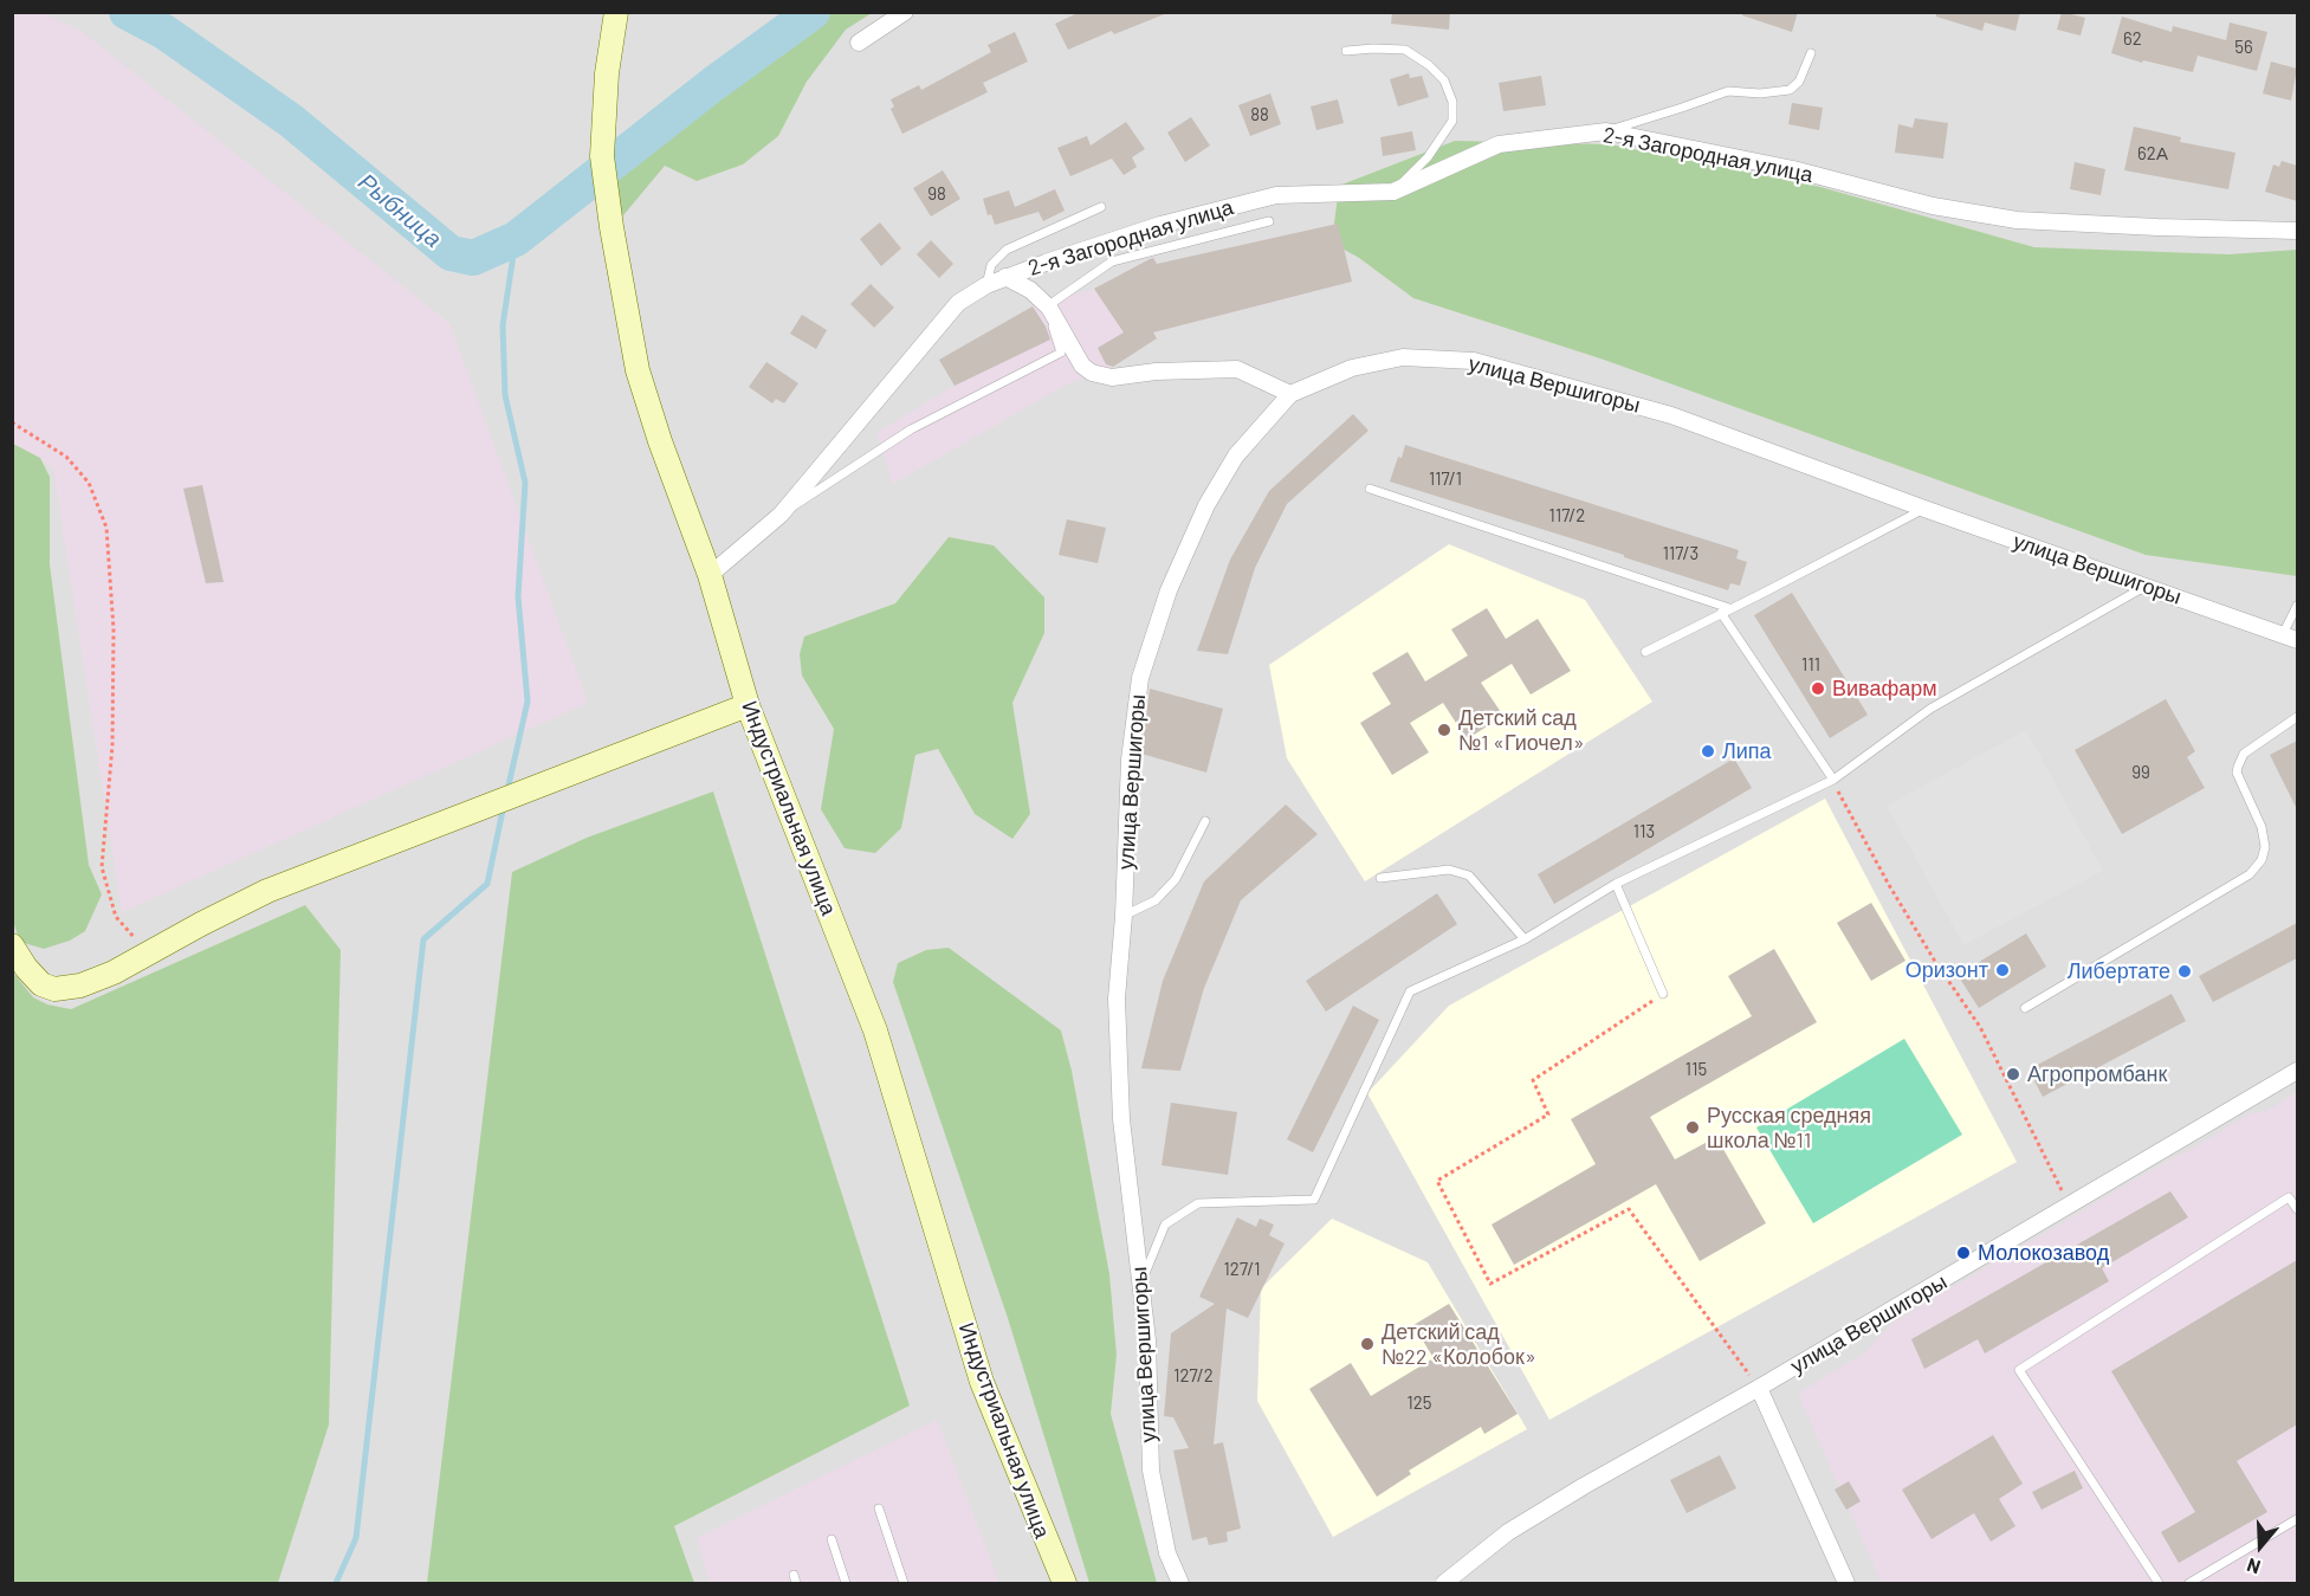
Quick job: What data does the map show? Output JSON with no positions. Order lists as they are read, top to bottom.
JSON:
{
  "streets": {
    "main road": ["Индустриальная улица"],
    "street": ["2-я Загородная улица", "улица Вершигоры"]
  },
  "crossings": [
    ["2-я Загородная улица", "Индустриальная улица"]
  ],
  "water": ["Рыбница"],
  "places": [
    "Вивафарм",
    "Детский сад №1 «Гиочел»",
    "Липа",
    "Оризонт",
    "Либертате",
    "Агропромбанк",
    "Русская средняя школа №11",
    "Молокозавод",
    "Детский сад №22 «Колобок»"
  ],
  "house_numbers": [
    "62",
    "56",
    "88",
    "62А",
    "98",
    "117/1",
    "117/2",
    "117/3",
    "111",
    "99",
    "113",
    "115",
    "127/1",
    "127/2",
    "125"
  ],
  "north": "bottom"
}
